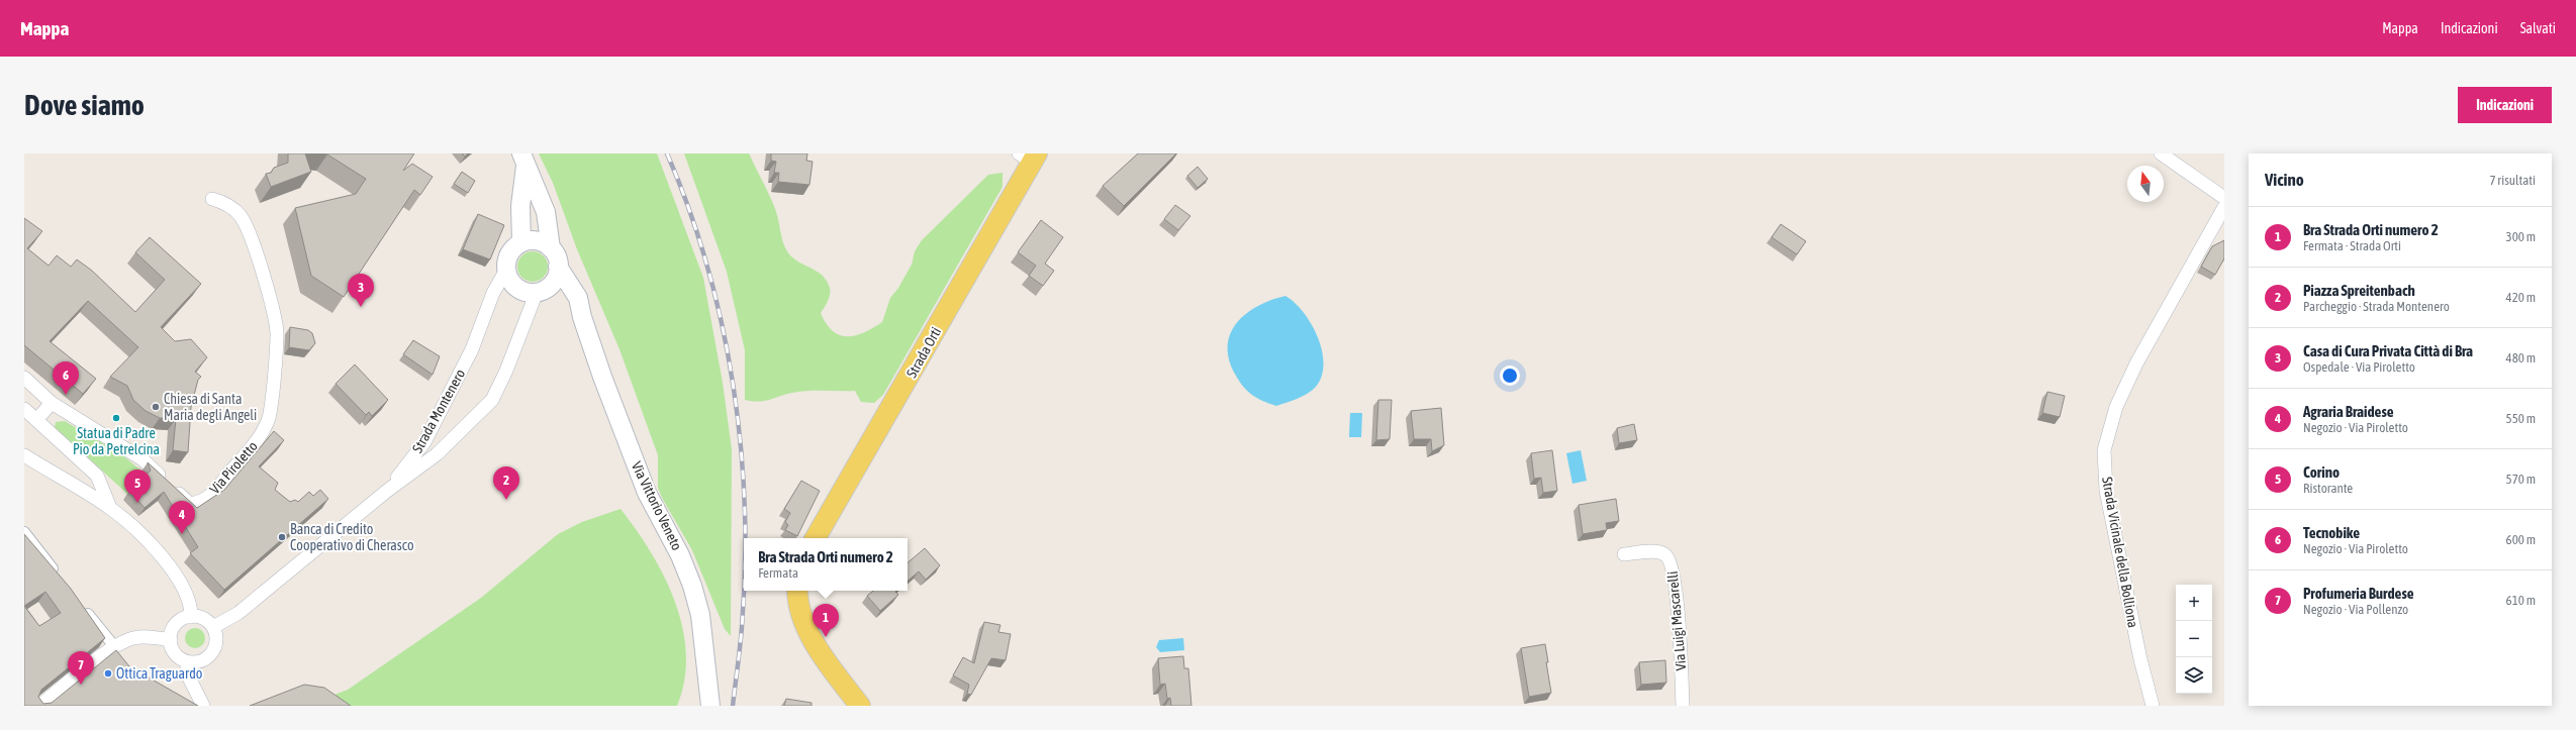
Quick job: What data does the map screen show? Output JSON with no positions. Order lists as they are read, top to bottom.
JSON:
{
  "streets": {
    "main road": ["Strada Orti", "Via Vittorio Veneto"],
    "street": [
      "Strada Montenero",
      "Via Piroletto",
      "Strada Vicinale della Bolliona",
      "Via Luigi Mascarelli"
    ]
  },
  "crossings": [
    ["Strada Montenero", "Via Vittorio Veneto"]
  ],
  "places": [
    "Chiesa di Santa Maria degli Angeli",
    "Statua di Padre Pio da Petrelcina",
    "Banca di Credito Cooperativo di Cherasco",
    "Ottica Traguardo"
  ],
  "north": "top",
  "page": {
    "header": "Mappa",
    "nav": ["Mappa", "Indicazioni", "Salvati"],
    "buttons": "Indicazioni",
    "title": "Dove siamo",
    "heading": ["Vicino", "7 risultati"],
    "list": [
      {
        "mark": "1",
        "name": "Bra Strada Orti numero 2",
        "note": "Fermata · Strada Orti",
        "value": "300 m"
      },
      {
        "mark": "2",
        "name": "Piazza Spreitenbach",
        "note": "Parcheggio · Strada Montenero",
        "value": "420 m"
      },
      {
        "mark": "3",
        "name": "Casa di Cura Privata Città di Bra",
        "note": "Ospedale · Via Piroletto",
        "value": "480 m"
      },
      {
        "mark": "4",
        "name": "Agraria Braidese",
        "note": "Negozio · Via Piroletto",
        "value": "550 m"
      },
      {
        "mark": "5",
        "name": "Corino",
        "note": "Ristorante",
        "value": "570 m"
      },
      {
        "mark": "6",
        "name": "Tecnobike",
        "note": "Negozio · Via Piroletto",
        "value": "600 m"
      },
      {
        "mark": "7",
        "name": "Profumeria Burdese",
        "note": "Negozio · Via Pollenzo",
        "value": "610 m"
      }
    ],
    "pins": [
      "3",
      "6",
      "2",
      "5",
      "4",
      "1",
      "7"
    ],
    "popup": ["Bra Strada Orti numero 2", "Fermata"],
    "map_buttons": ["+", "−"]
  }
}
